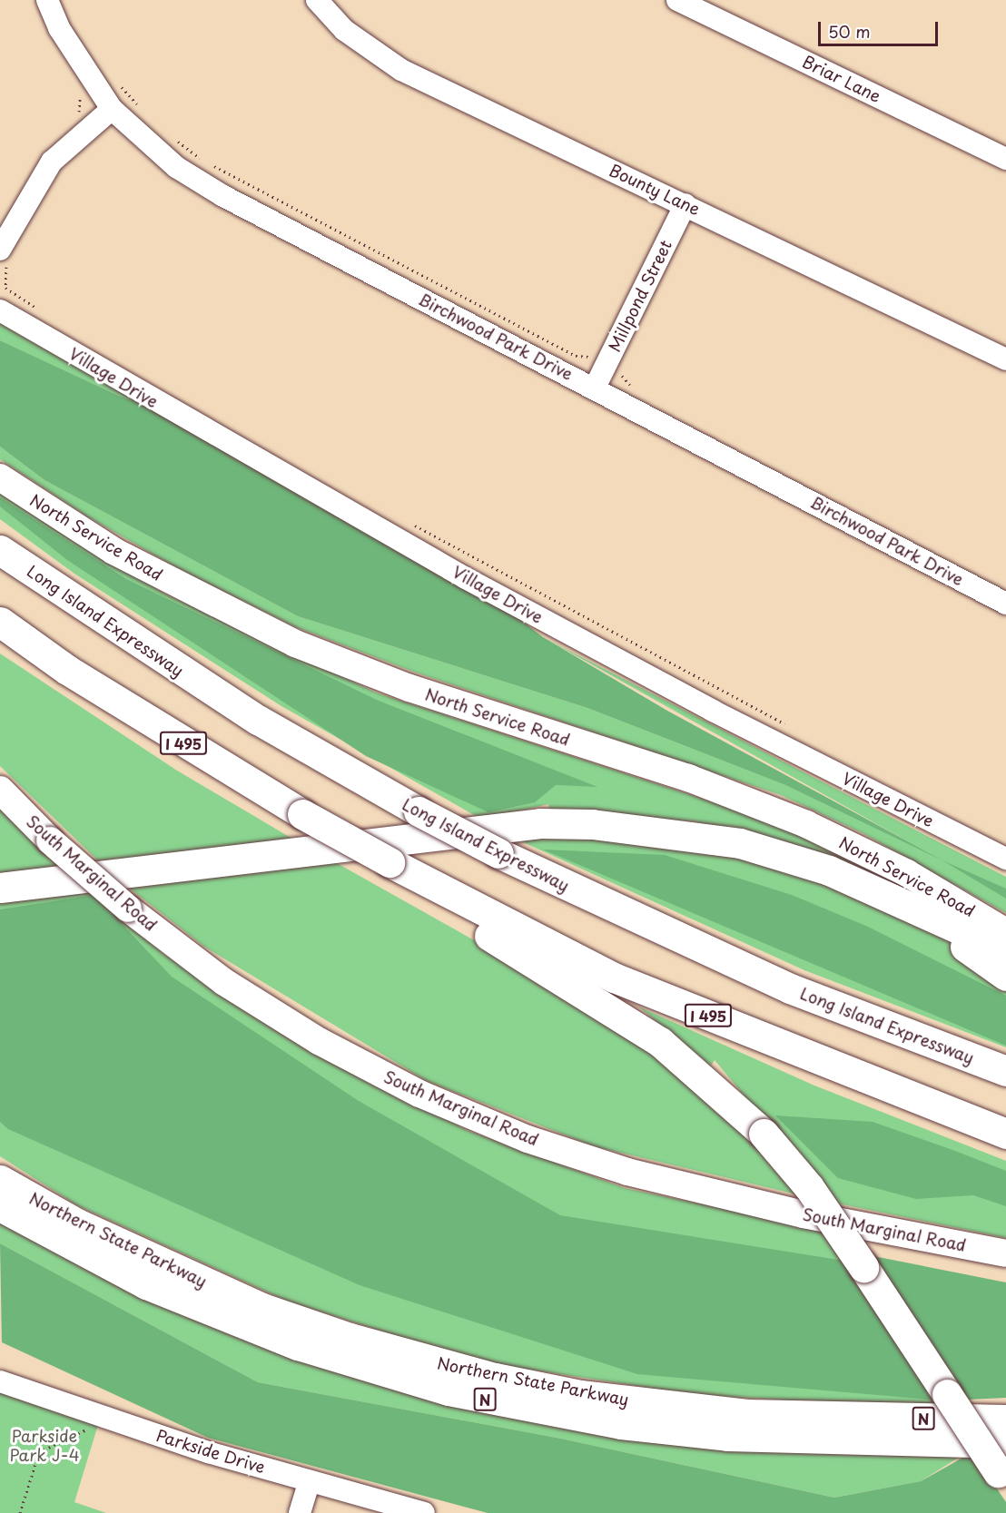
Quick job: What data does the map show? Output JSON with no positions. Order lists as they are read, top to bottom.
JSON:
{
  "streets": {
    "highway": [
      "Long Island Expressway",
      "I 495",
      "Northern State Parkway",
      "N"
    ],
    "main road": ["North Service Road", "South Marginal Road"],
    "street": [
      "Briar Lane",
      "Bounty Lane",
      "Millpond Street",
      "Birchwood Park Drive",
      "Village Drive",
      "Parkside Drive"
    ]
  },
  "crossings": [
    ["Bounty Lane", "Millpond Street"],
    ["Millpond Street", "Birchwood Park Drive"]
  ],
  "parks": ["Parkside Park J-4"],
  "scale_bar": "50 m"
}
